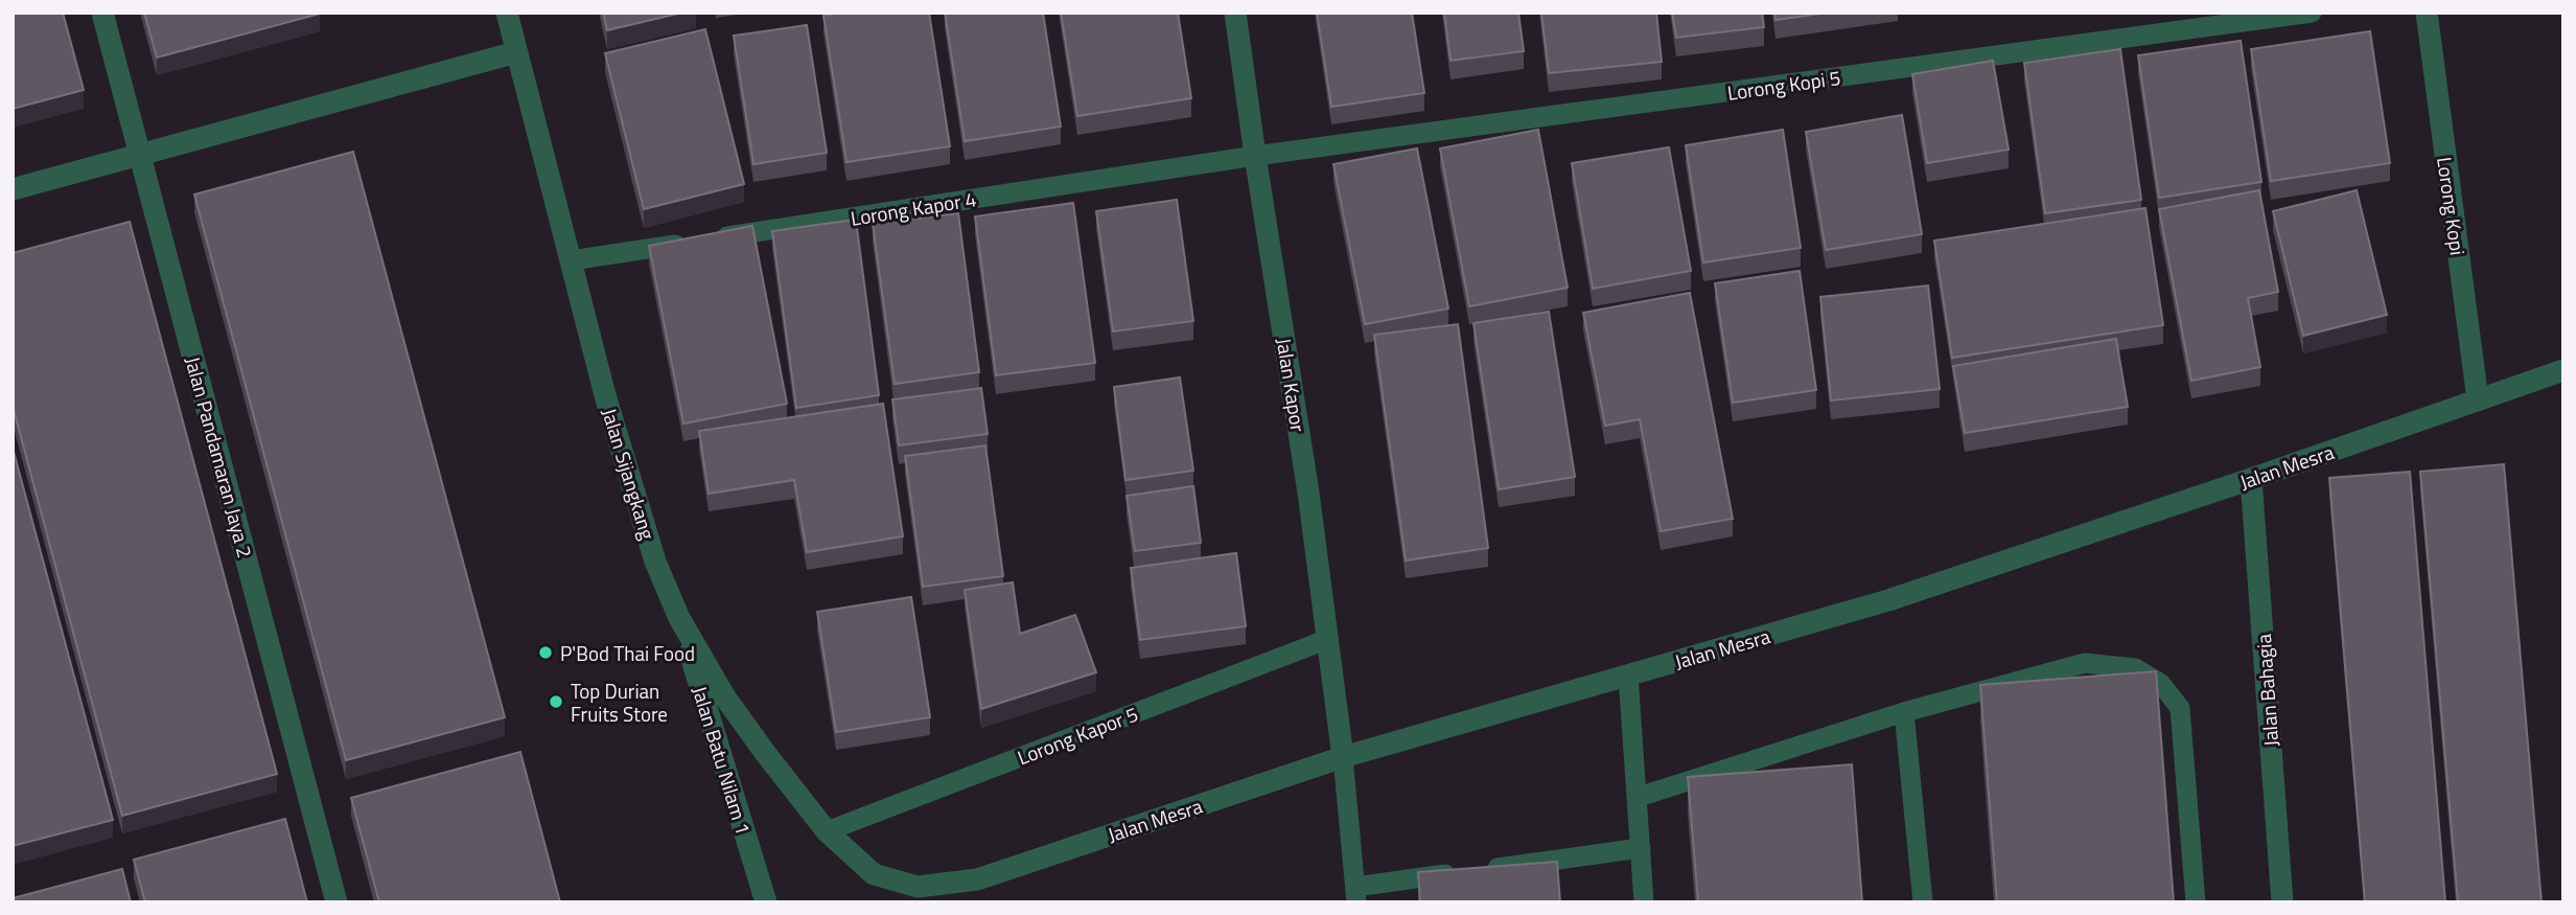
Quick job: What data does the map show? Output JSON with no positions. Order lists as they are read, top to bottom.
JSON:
{
  "streets": {
    "street": [
      "Lorong Kopi",
      "Jalan Kapor",
      "Jalan Pandamaran Jaya 2",
      "Jalan Mesra",
      "Jalan Sijangkang",
      "Jalan Bahagia",
      "Jalan Batu Nilam 1"
    ],
    "lane": ["Lorong Kopi 5", "Lorong Kapor 4", "Lorong Kapor 5"]
  },
  "crossings": [
    ["Lorong Kopi 5", "Lorong Kapor 4"],
    ["Lorong Kopi 5", "Jalan Kapor"],
    ["Lorong Kopi", "Jalan Mesra"],
    ["Lorong Kapor 4", "Jalan Kapor"],
    ["Lorong Kapor 4", "Jalan Sijangkang"],
    ["Jalan Kapor", "Jalan Mesra"],
    ["Jalan Kapor", "Lorong Kapor 5"],
    ["Jalan Mesra", "Jalan Sijangkang"],
    ["Jalan Mesra", "Jalan Bahagia"],
    ["Jalan Sijangkang", "Lorong Kapor 5"],
    ["Jalan Sijangkang", "Jalan Batu Nilam 1"]
  ],
  "places": ["P'Bod Thai Food", "Top Durian Fruits Store"]
}
